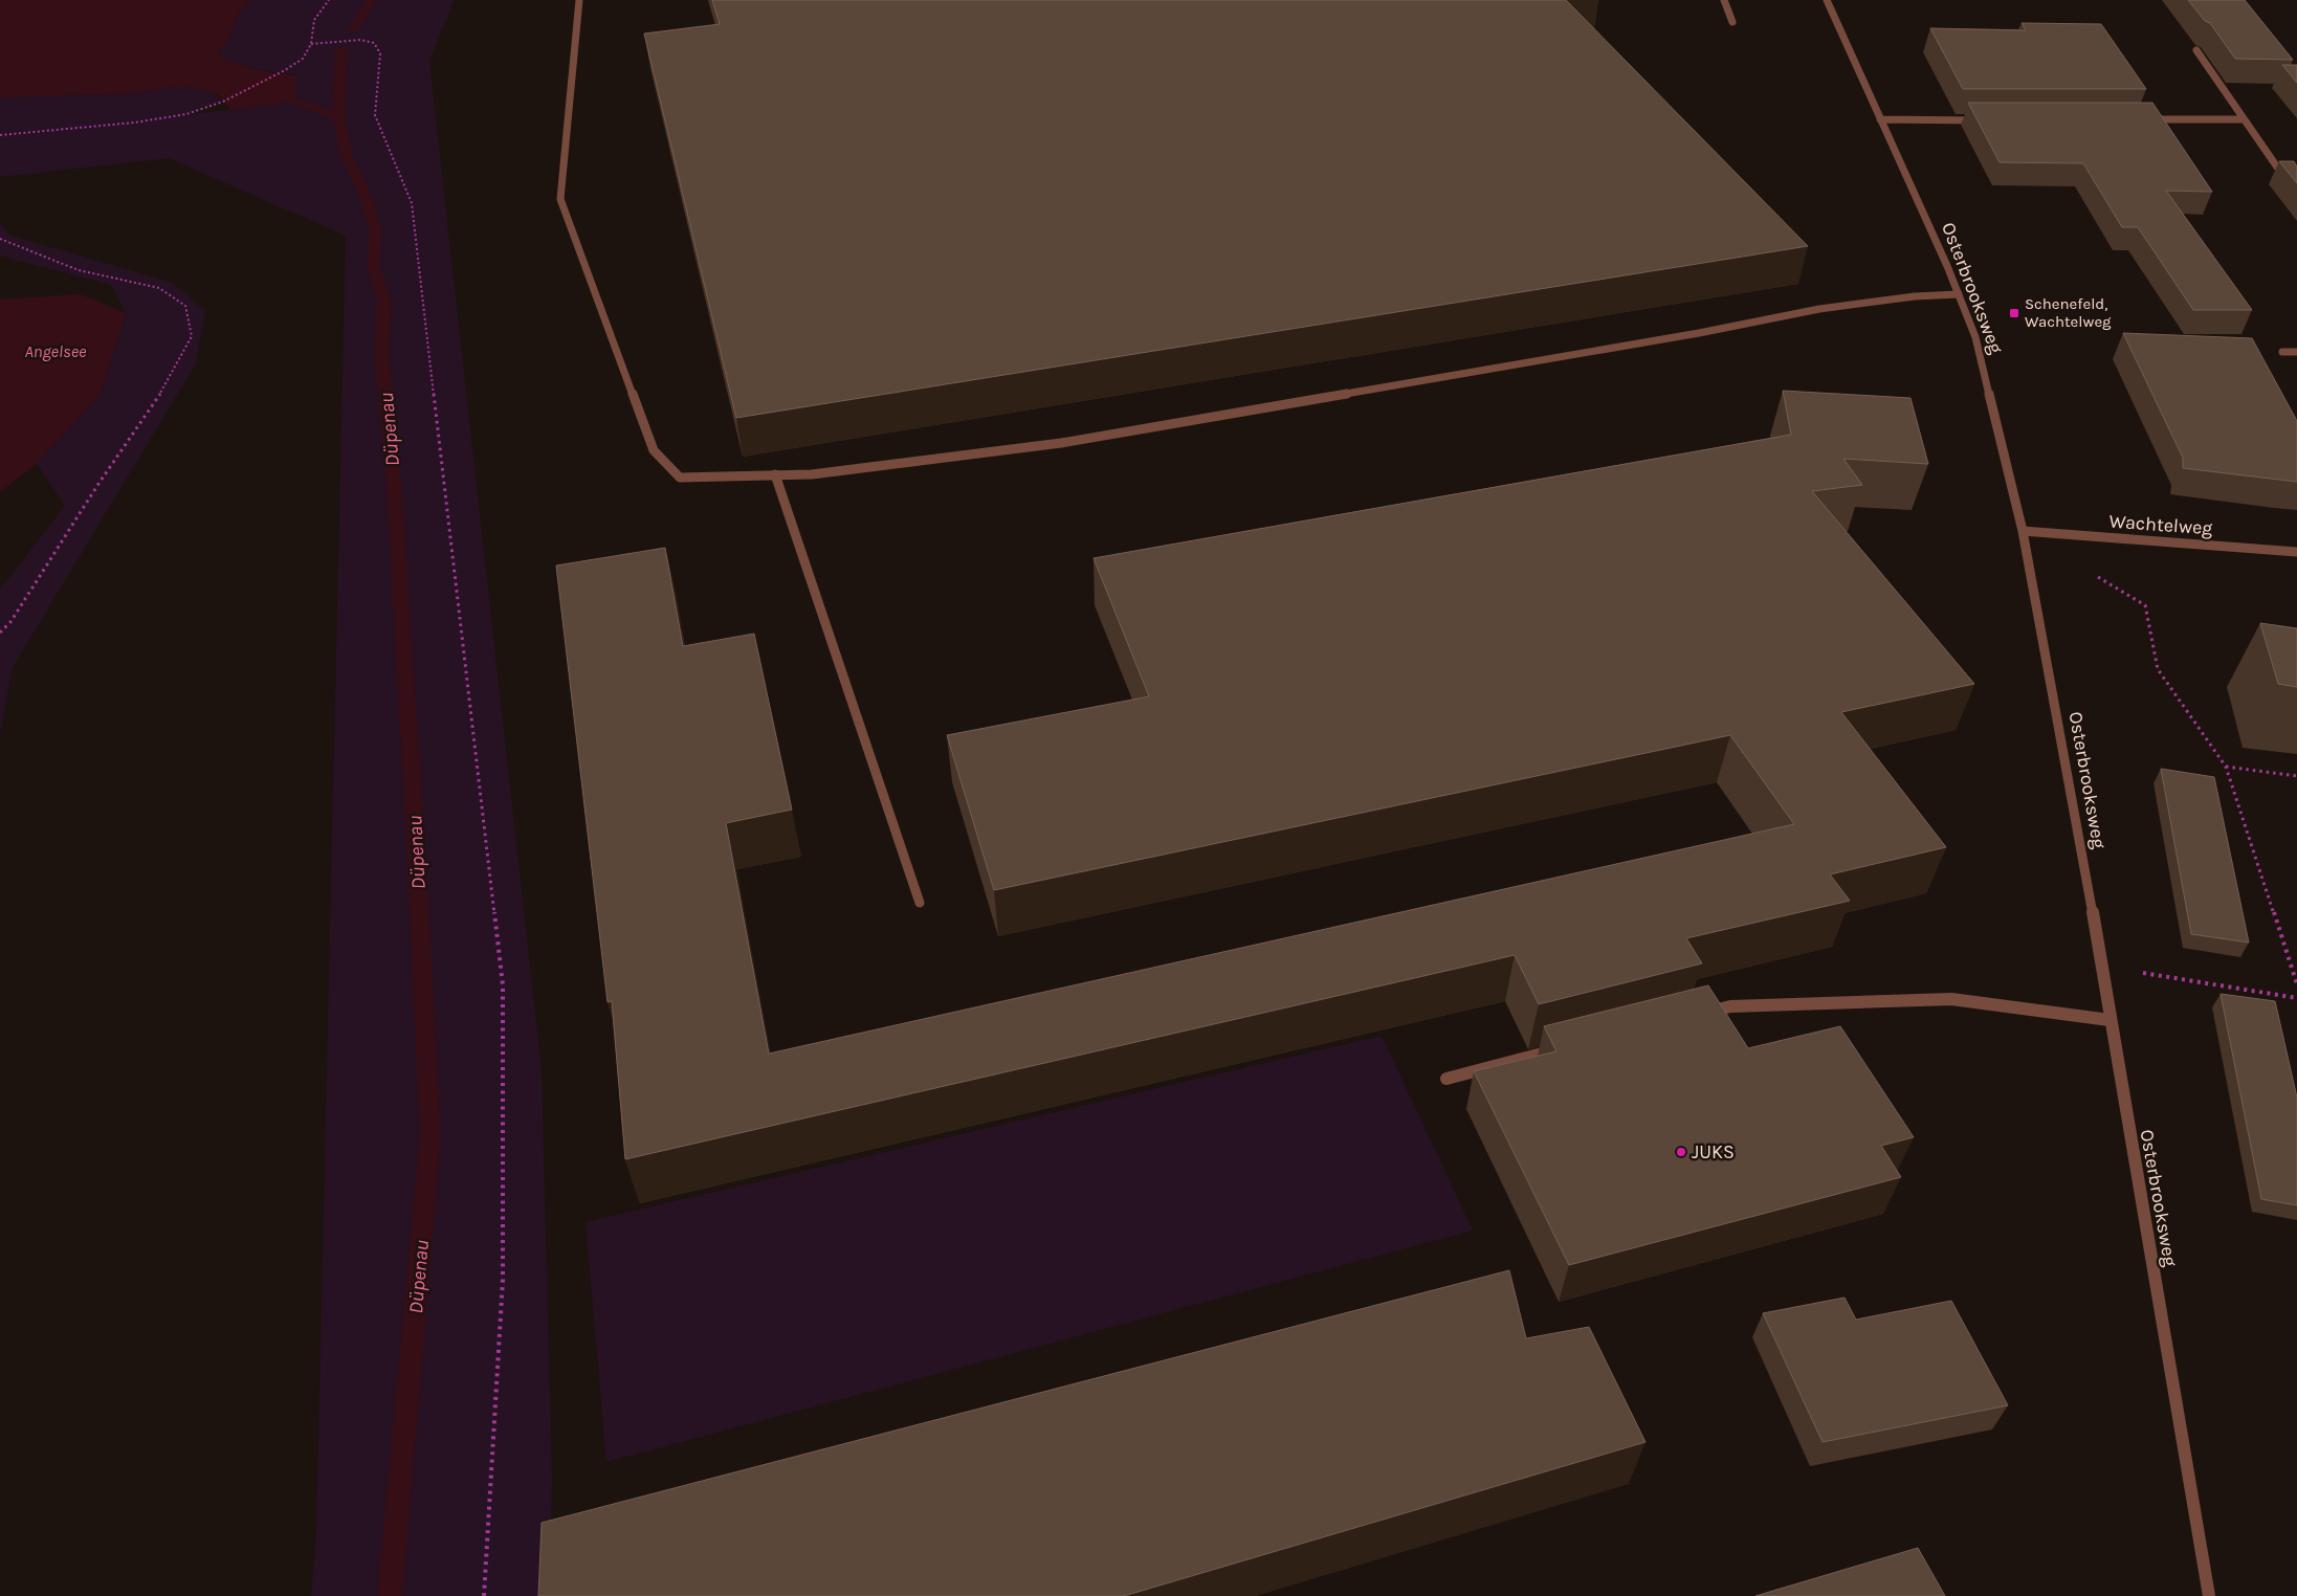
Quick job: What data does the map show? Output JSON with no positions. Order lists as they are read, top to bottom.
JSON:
{
  "streets": {
    "street": ["Osterbrooksweg", "Wachtelweg"]
  },
  "crossings": [
    ["Osterbrooksweg", "Wachtelweg"]
  ],
  "water": ["Angelsee", "Düpenau"],
  "places": {
    "transit": ["Schenefeld, Wachtelweg"],
    "other": ["JUKS"]
  }
}
